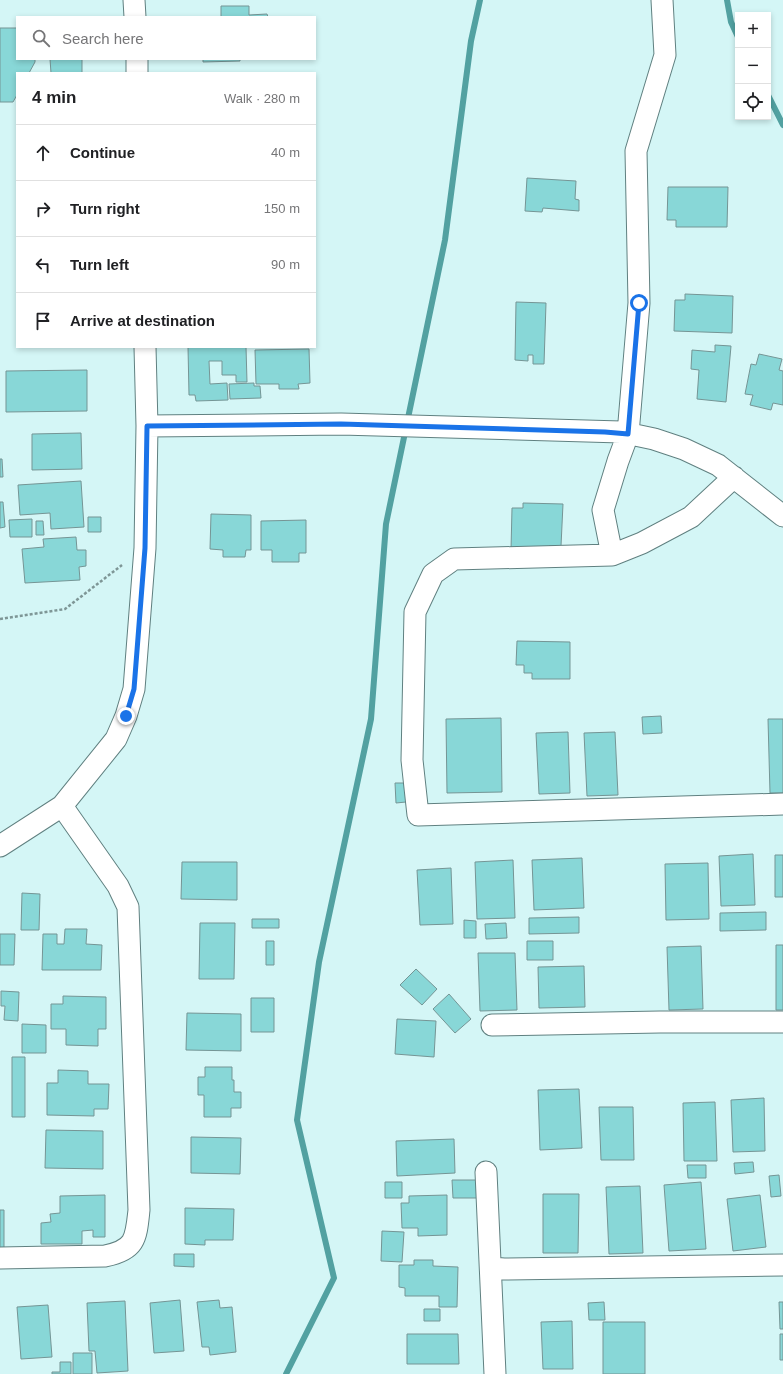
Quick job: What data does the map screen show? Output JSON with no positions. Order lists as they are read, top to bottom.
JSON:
{
  "page": {
    "map_buttons": ["+", "−"],
    "search": "Search here",
    "heading": ["4 min", "Walk · 280 m"],
    "list": [
      ["Continue", "40 m"],
      ["Turn right", "150 m"],
      ["Turn left", "90 m"],
      "Arrive at destination"
    ]
  }
}
